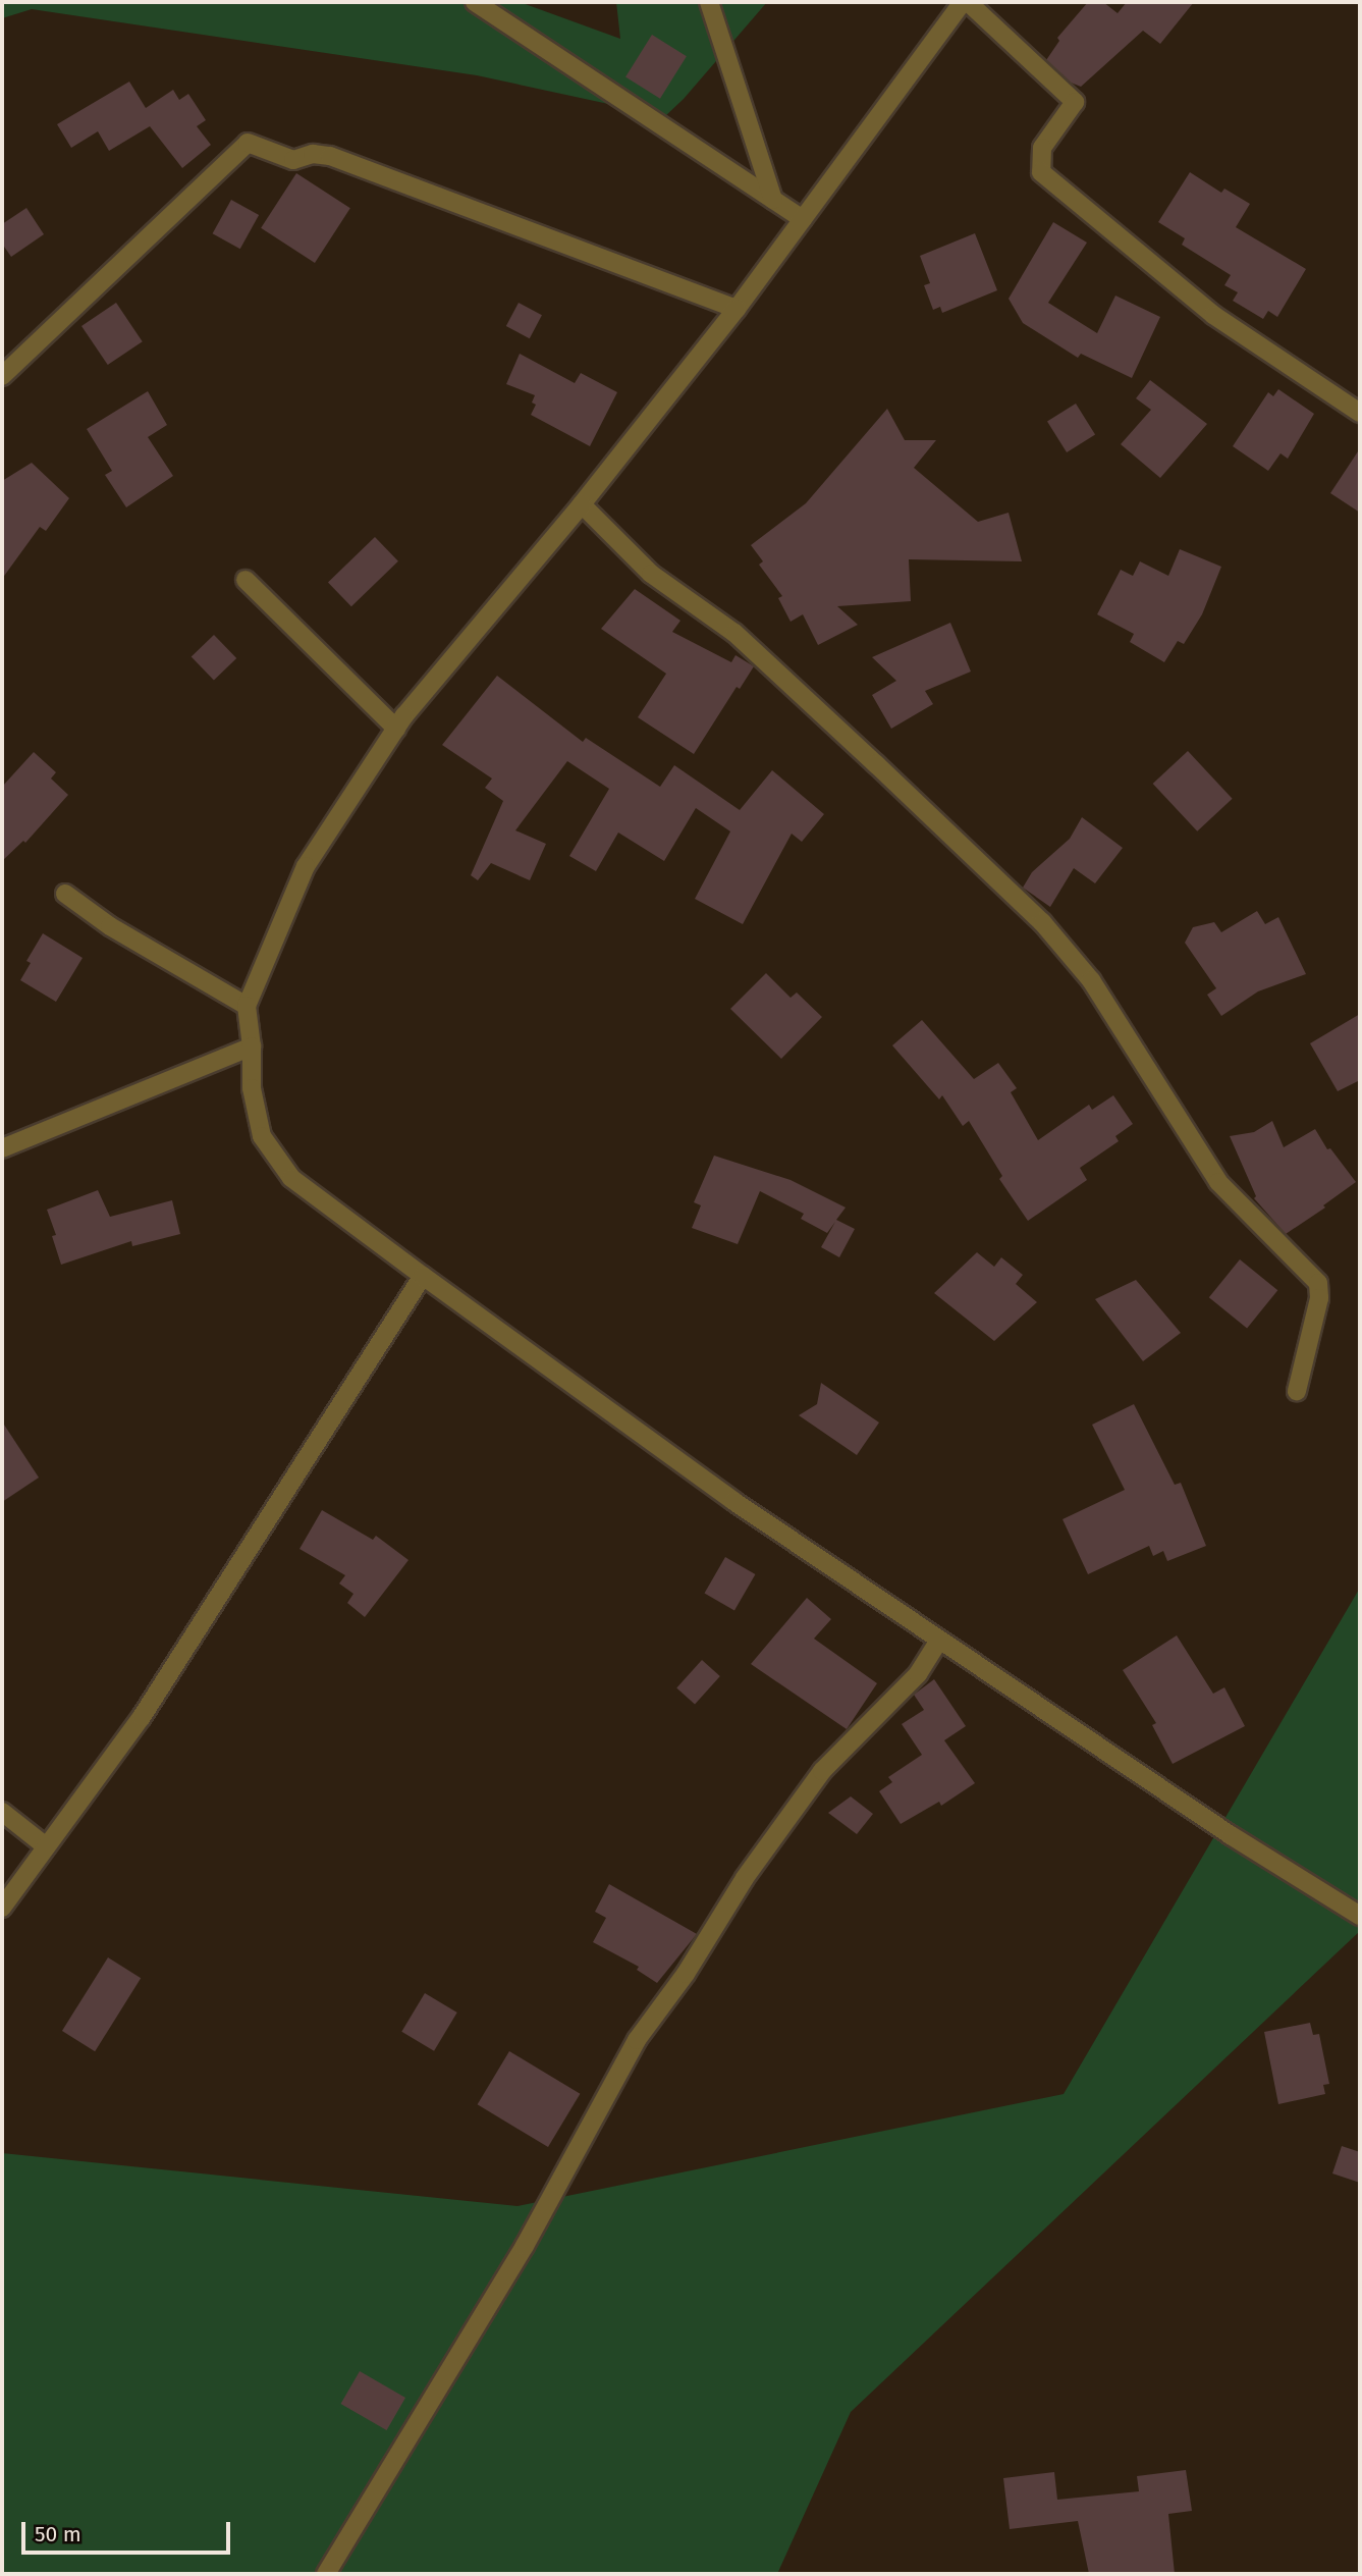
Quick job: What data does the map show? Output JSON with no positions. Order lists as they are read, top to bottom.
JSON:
{
  "scale_bar": "50 m"
}
